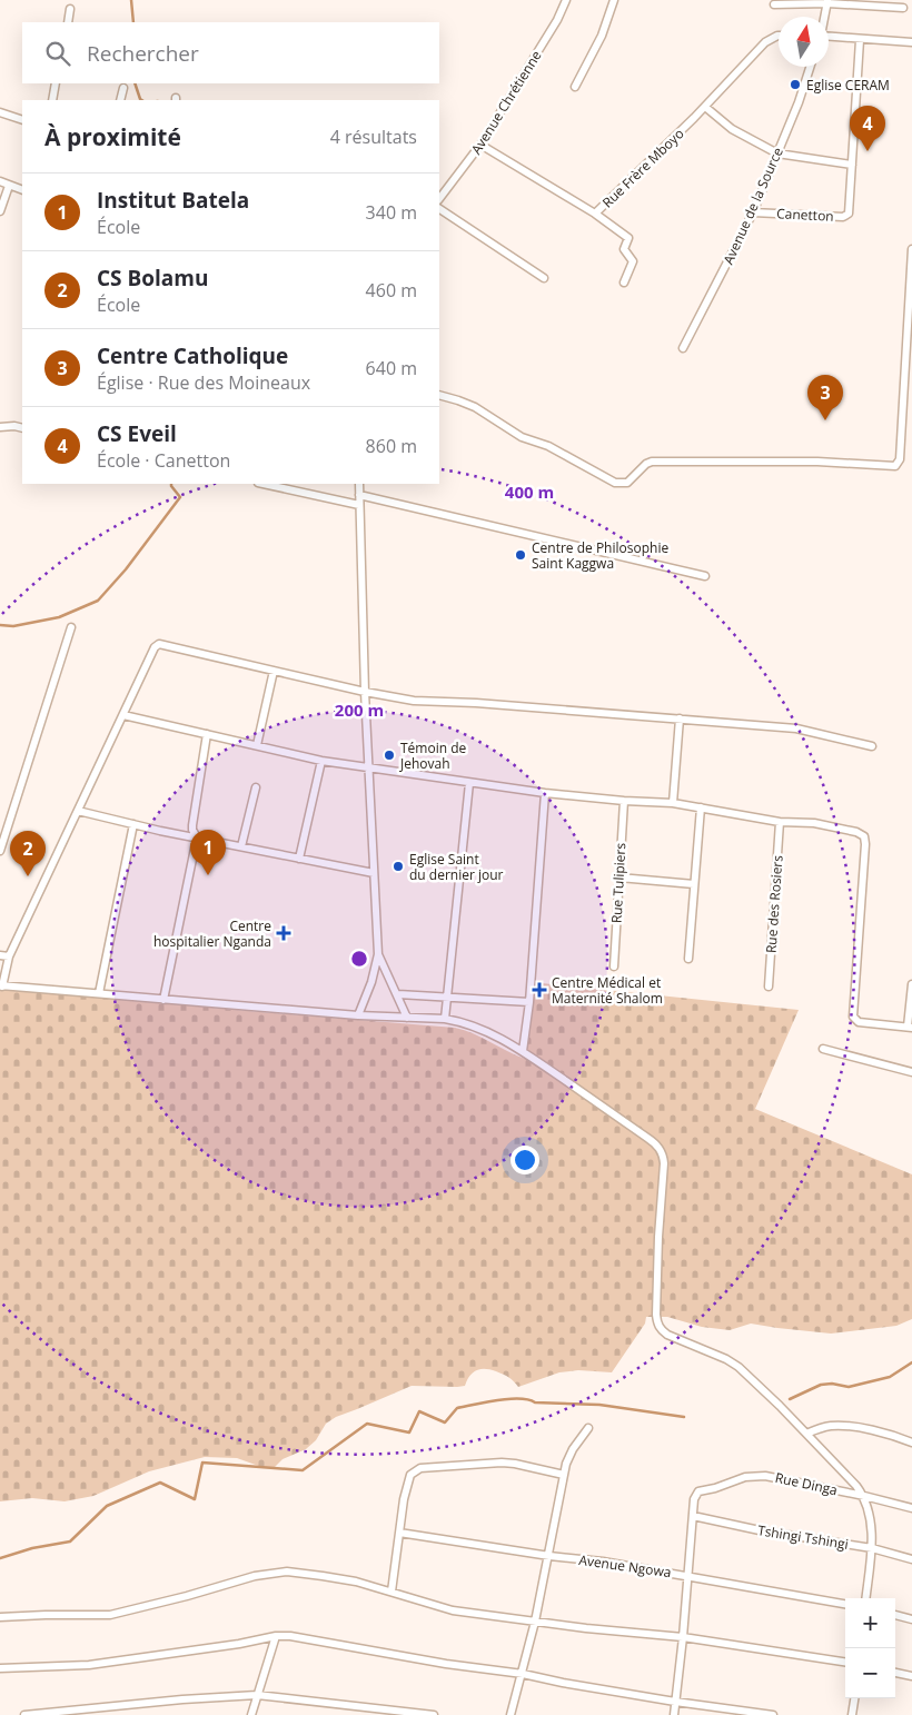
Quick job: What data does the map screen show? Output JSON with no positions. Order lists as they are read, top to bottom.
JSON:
{
  "streets": {
    "street": [
      "Avenue Chrétienne",
      "Rue Frère Mboyo",
      "Avenue de la Source",
      "Canetton",
      "Rue Tulipiers",
      "Rue des Rosiers",
      "Rue Dinga",
      "Tshingi Tshingi",
      "Avenue Ngowa"
    ]
  },
  "crossings": [
    ["Avenue Chrétienne", "Rue Frère Mboyo"],
    ["Avenue de la Source", "Canetton"],
    ["Rue Dinga", "Tshingi Tshingi"]
  ],
  "places": {
    "other": [
      "Eglise CERAM",
      "Centre de Philosophie Saint Kaggwa",
      "Témoin de Jehovah",
      "Eglise Saint du dernier jour"
    ],
    "health": ["Centre hospitalier Nganda", "Centre Médical et Maternité Shalom"]
  },
  "north": "top",
  "page": {
    "search": "Rechercher",
    "heading": ["À proximité", "4 résultats"],
    "pins": [
      "4",
      "3",
      "1",
      "2"
    ],
    "list": [
      {
        "mark": "1",
        "name": "Institut Batela",
        "note": "École",
        "value": "340 m"
      },
      {
        "mark": "2",
        "name": "CS Bolamu",
        "note": "École",
        "value": "460 m"
      },
      {
        "mark": "3",
        "name": "Centre Catholique",
        "note": "Église · Rue des Moineaux",
        "value": "640 m"
      },
      {
        "mark": "4",
        "name": "CS Eveil",
        "note": "École · Canetton",
        "value": "860 m"
      }
    ],
    "map_buttons": ["+", "−"]
  },
  "rings": ["400 m", "200 m"]
}
